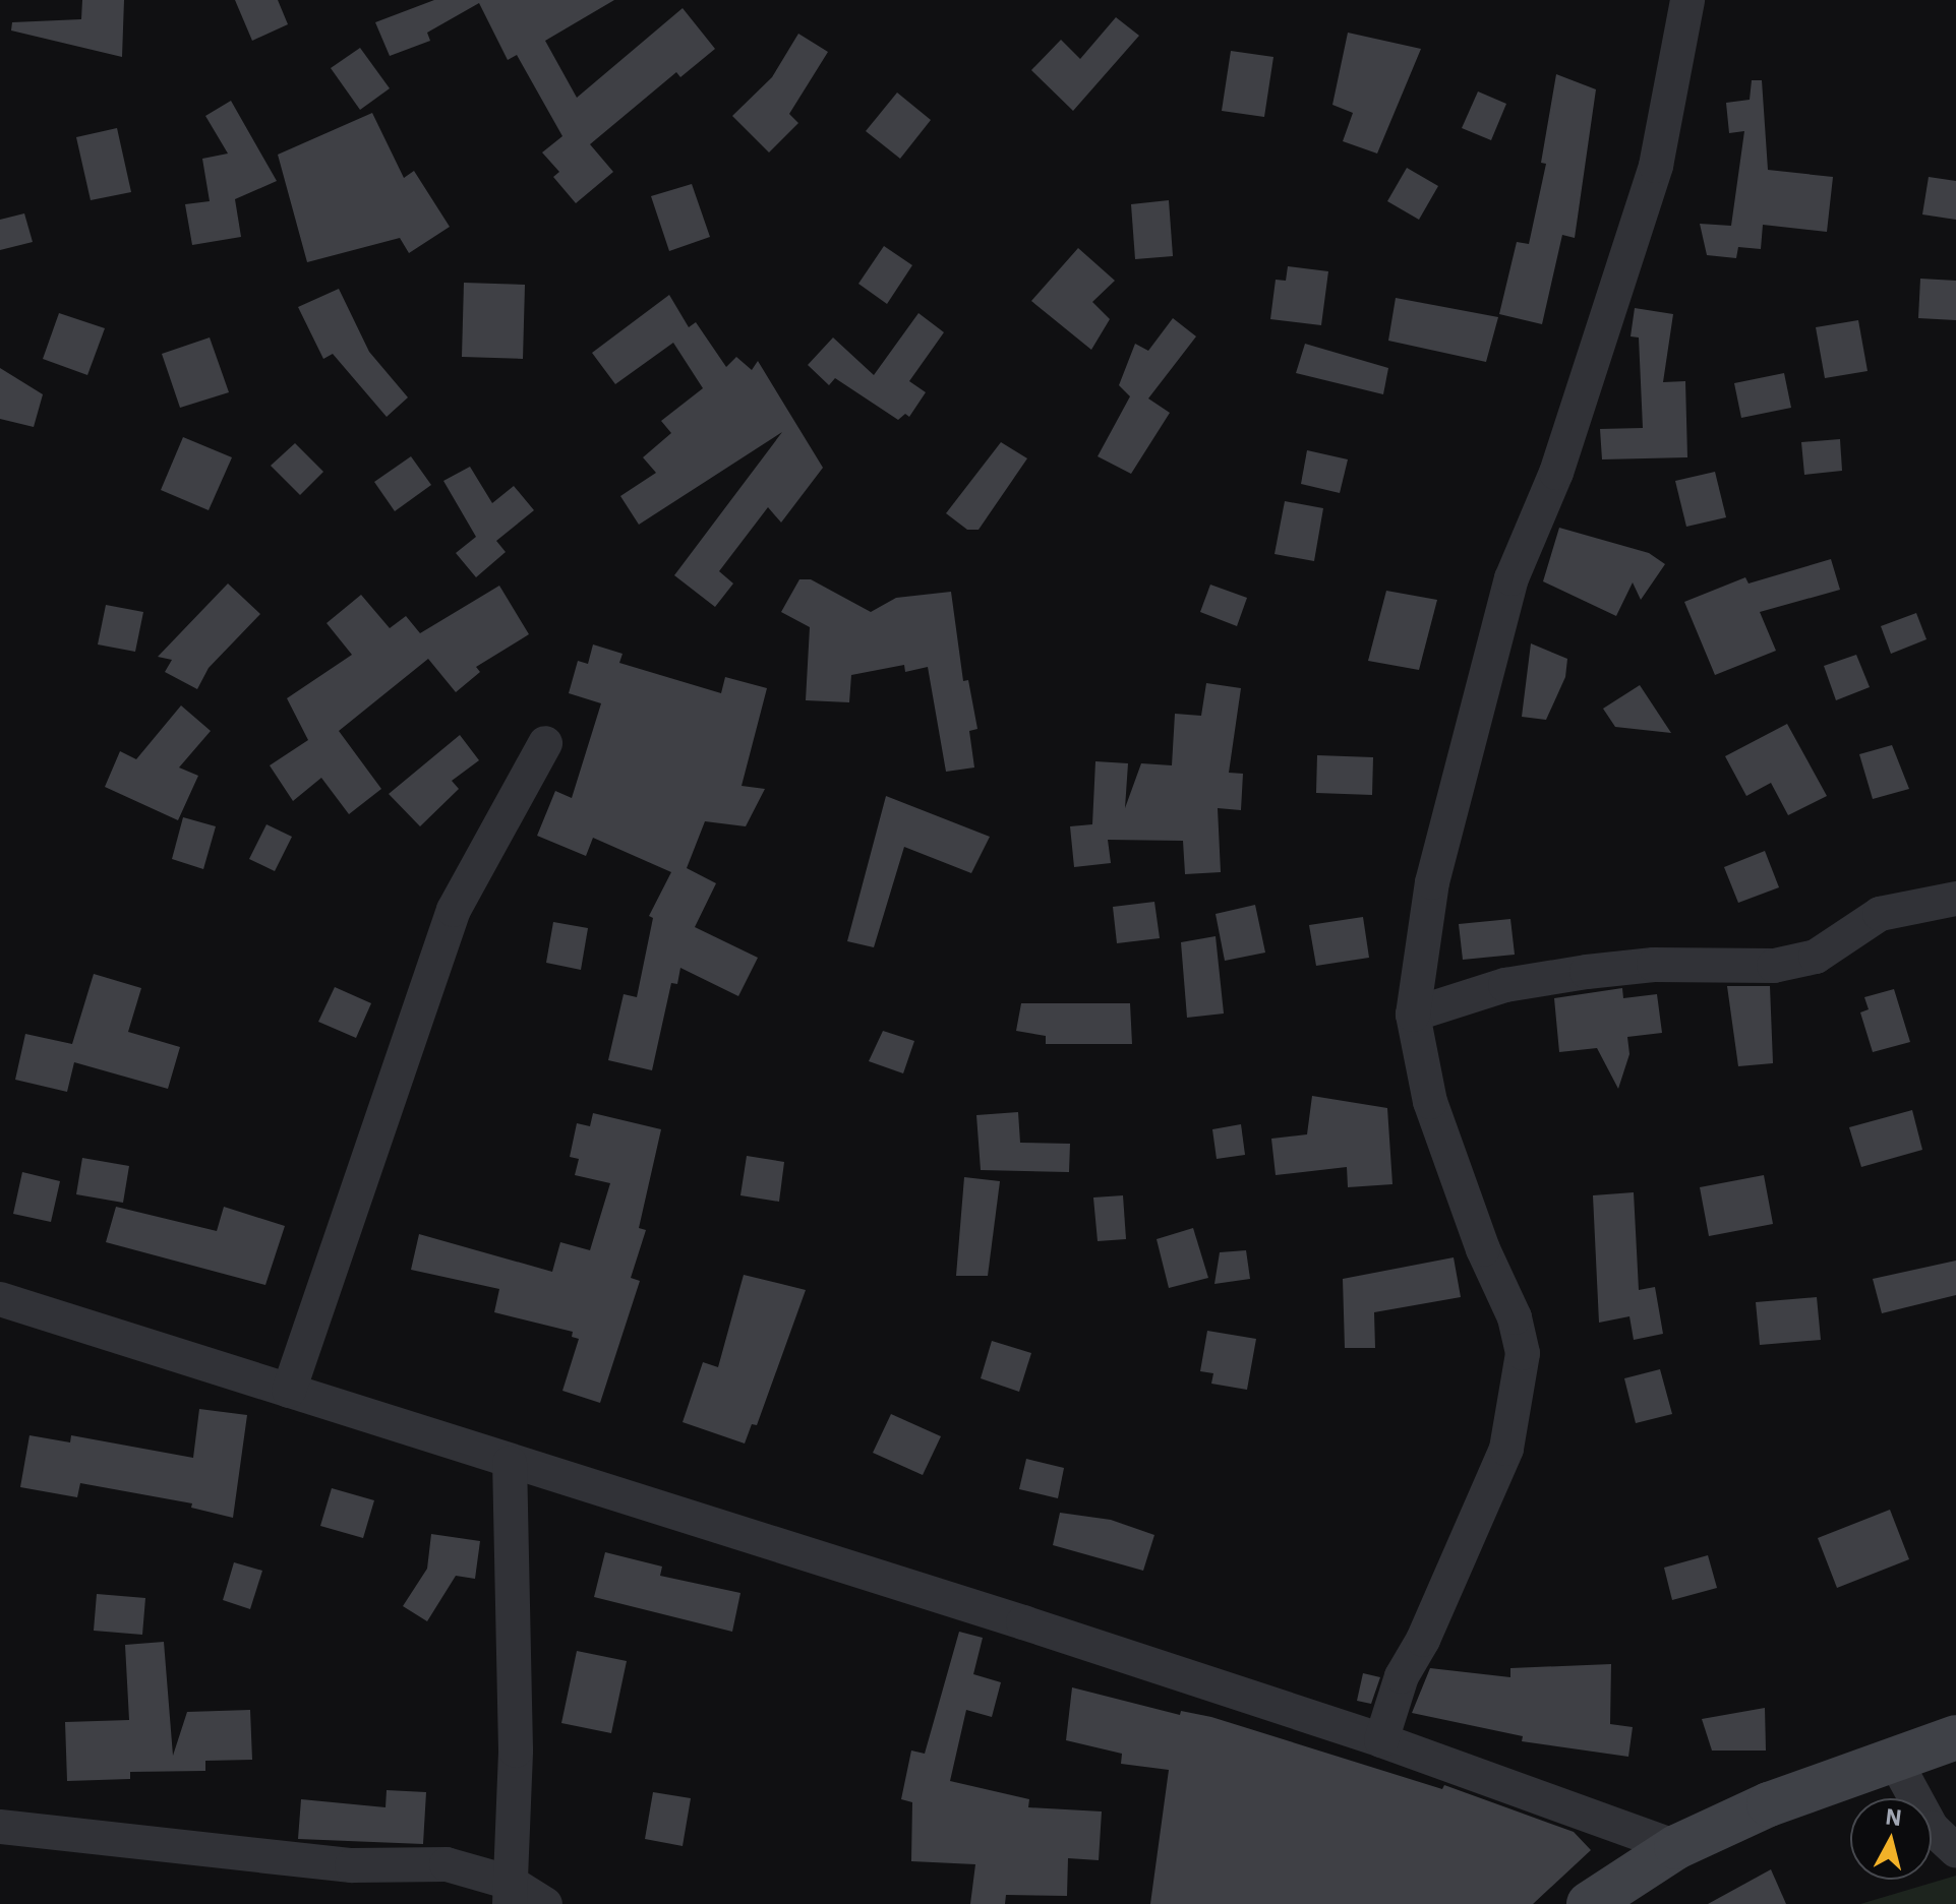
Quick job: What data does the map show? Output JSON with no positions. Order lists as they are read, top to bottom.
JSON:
{
  "north": "top"
}
